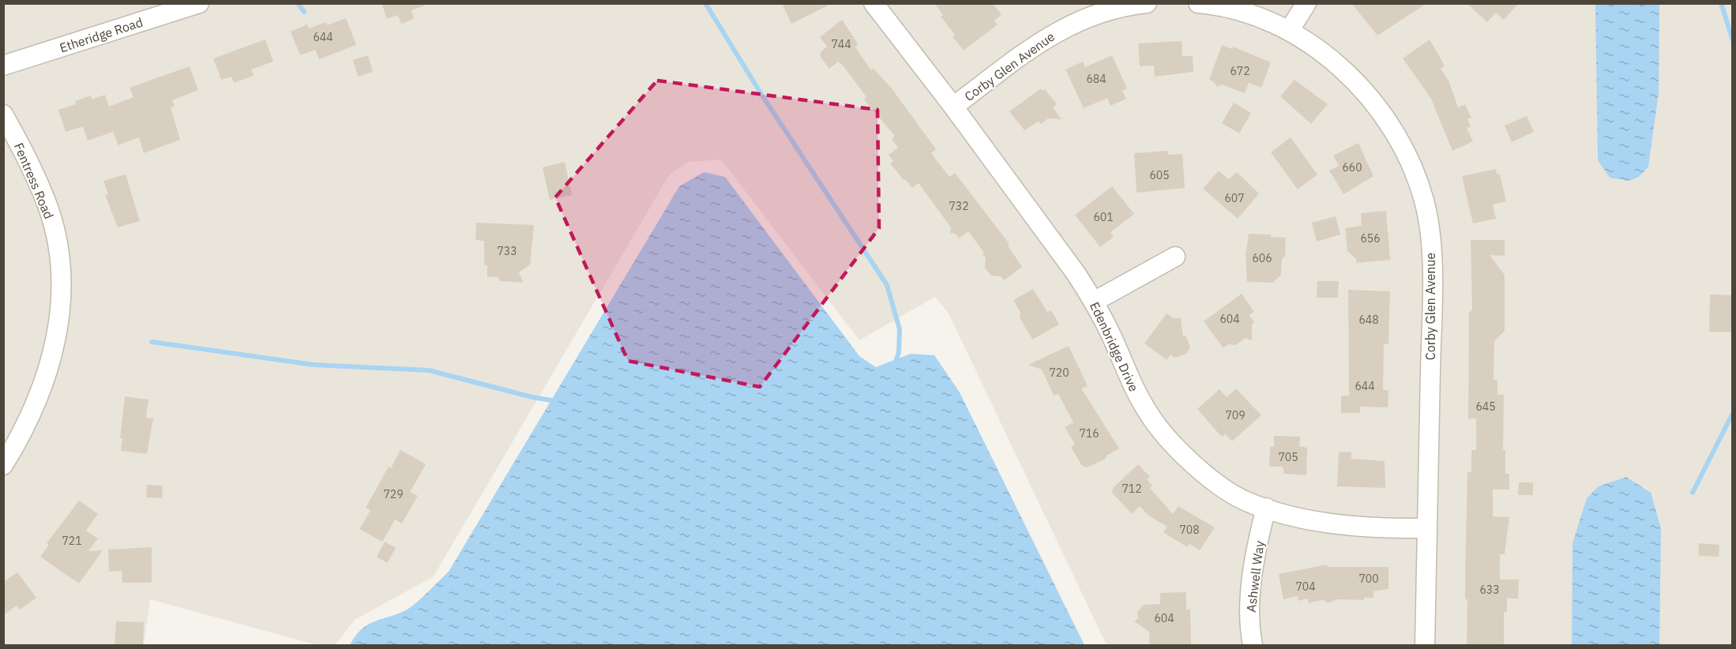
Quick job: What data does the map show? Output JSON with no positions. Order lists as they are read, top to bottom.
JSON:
{
  "streets": {
    "street": [
      "Etheridge Road",
      "Corby Glen Avenue",
      "Fentress Road",
      "Edenbridge Drive",
      "Ashwell Way"
    ]
  },
  "crossings": [
    ["Corby Glen Avenue", "Edenbridge Drive"],
    ["Edenbridge Drive", "Ashwell Way"]
  ],
  "house_numbers": [
    "644",
    "744",
    "672",
    "684",
    "660",
    "605",
    "607",
    "732",
    "601",
    "656",
    "733",
    "606",
    "604",
    "648",
    "720",
    "644",
    "645",
    "709",
    "716",
    "705",
    "712",
    "729",
    "708",
    "721",
    "700",
    "704",
    "633",
    "604"
  ]
}
